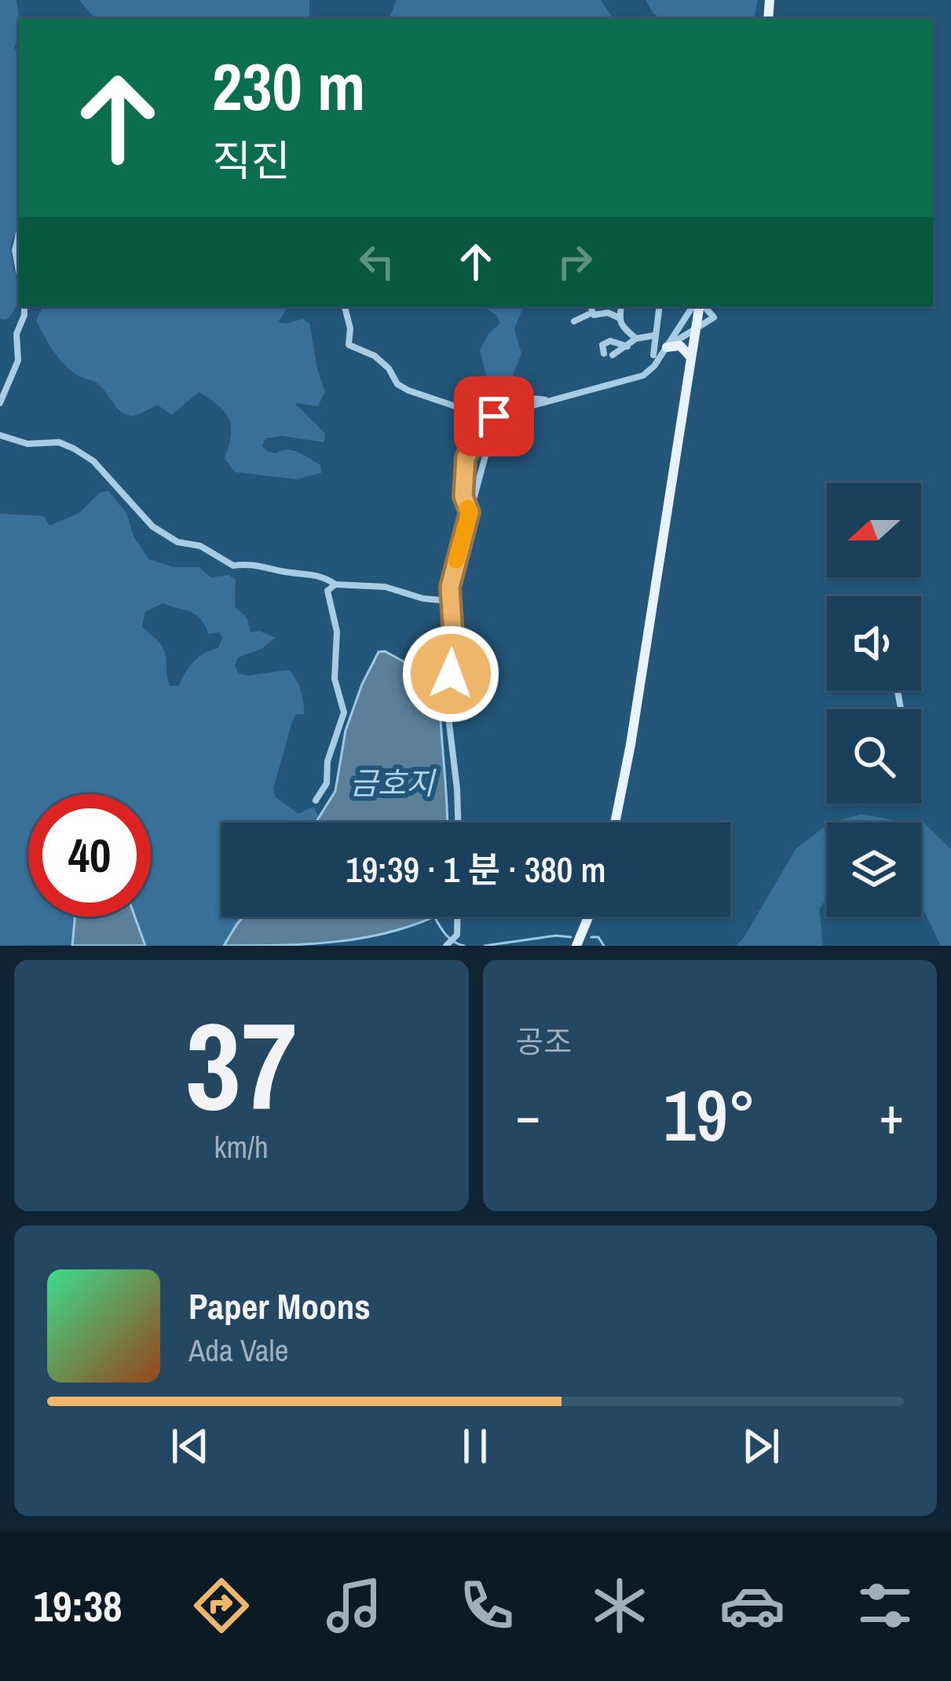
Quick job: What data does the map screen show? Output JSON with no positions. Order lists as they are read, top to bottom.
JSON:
{
  "water": ["금호지"],
  "north": "left",
  "page": {
    "turn": ["230 m", "직진"],
    "limit": "40",
    "trip": "19:39 · 1 분 · 380 m",
    "tile": [
      ["37", "km/h"],
      "공조"
    ],
    "heat": ["−", "19°", "+"],
    "song": ["Paper Moons", "Ada Vale"],
    "tabs": "19:38"
  }
}
